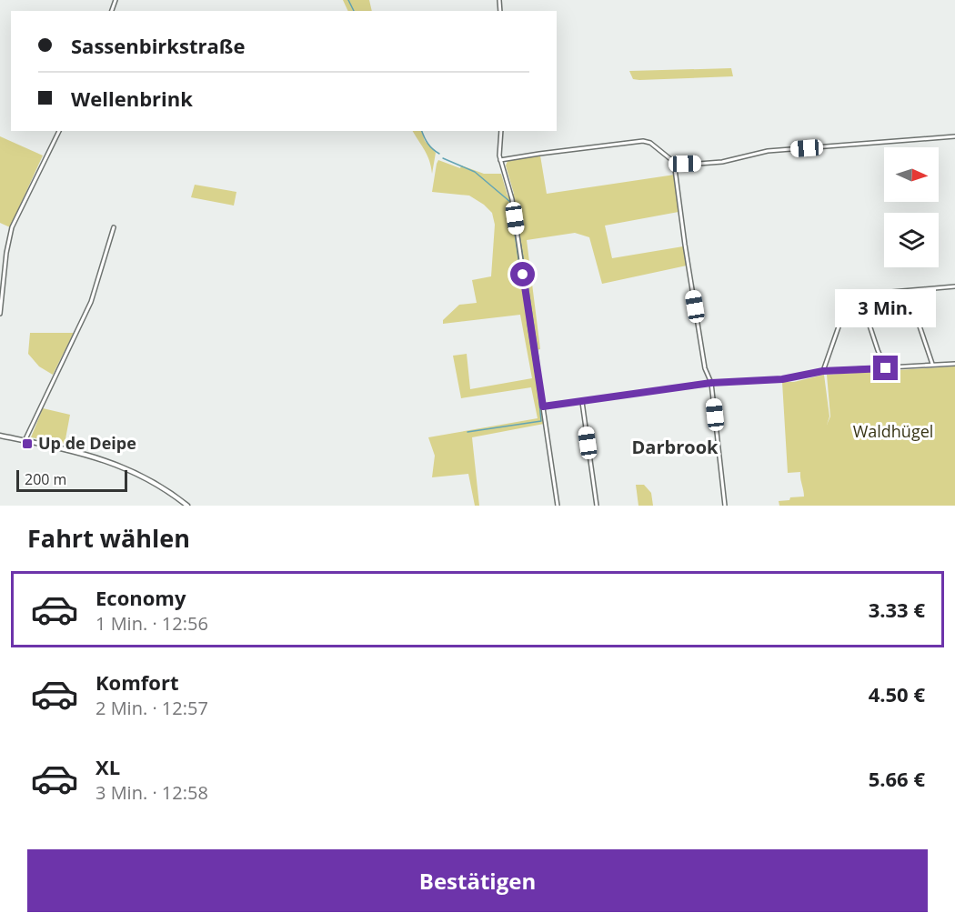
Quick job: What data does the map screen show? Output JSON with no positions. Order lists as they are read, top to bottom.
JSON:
{
  "districts": ["Darbrook"],
  "parks": ["Waldhügel"],
  "places": {
    "transit": ["Up de Deipe"]
  },
  "scale_bar": "200 m",
  "north": "right",
  "page": {
    "banner": ["Sassenbirkstraße", "Wellenbrink"],
    "bubble": "3 Min.",
    "scale": "200 m",
    "heading": "Fahrt wählen",
    "list": [
      {
        "name": "Economy",
        "note": "1 Min. · 12:56",
        "value": "3.33 €"
      },
      {
        "name": "Komfort",
        "note": "2 Min. · 12:57",
        "value": "4.50 €"
      },
      {
        "name": "XL",
        "note": "3 Min. · 12:58",
        "value": "5.66 €"
      }
    ],
    "buttons": "Bestätigen"
  }
}
